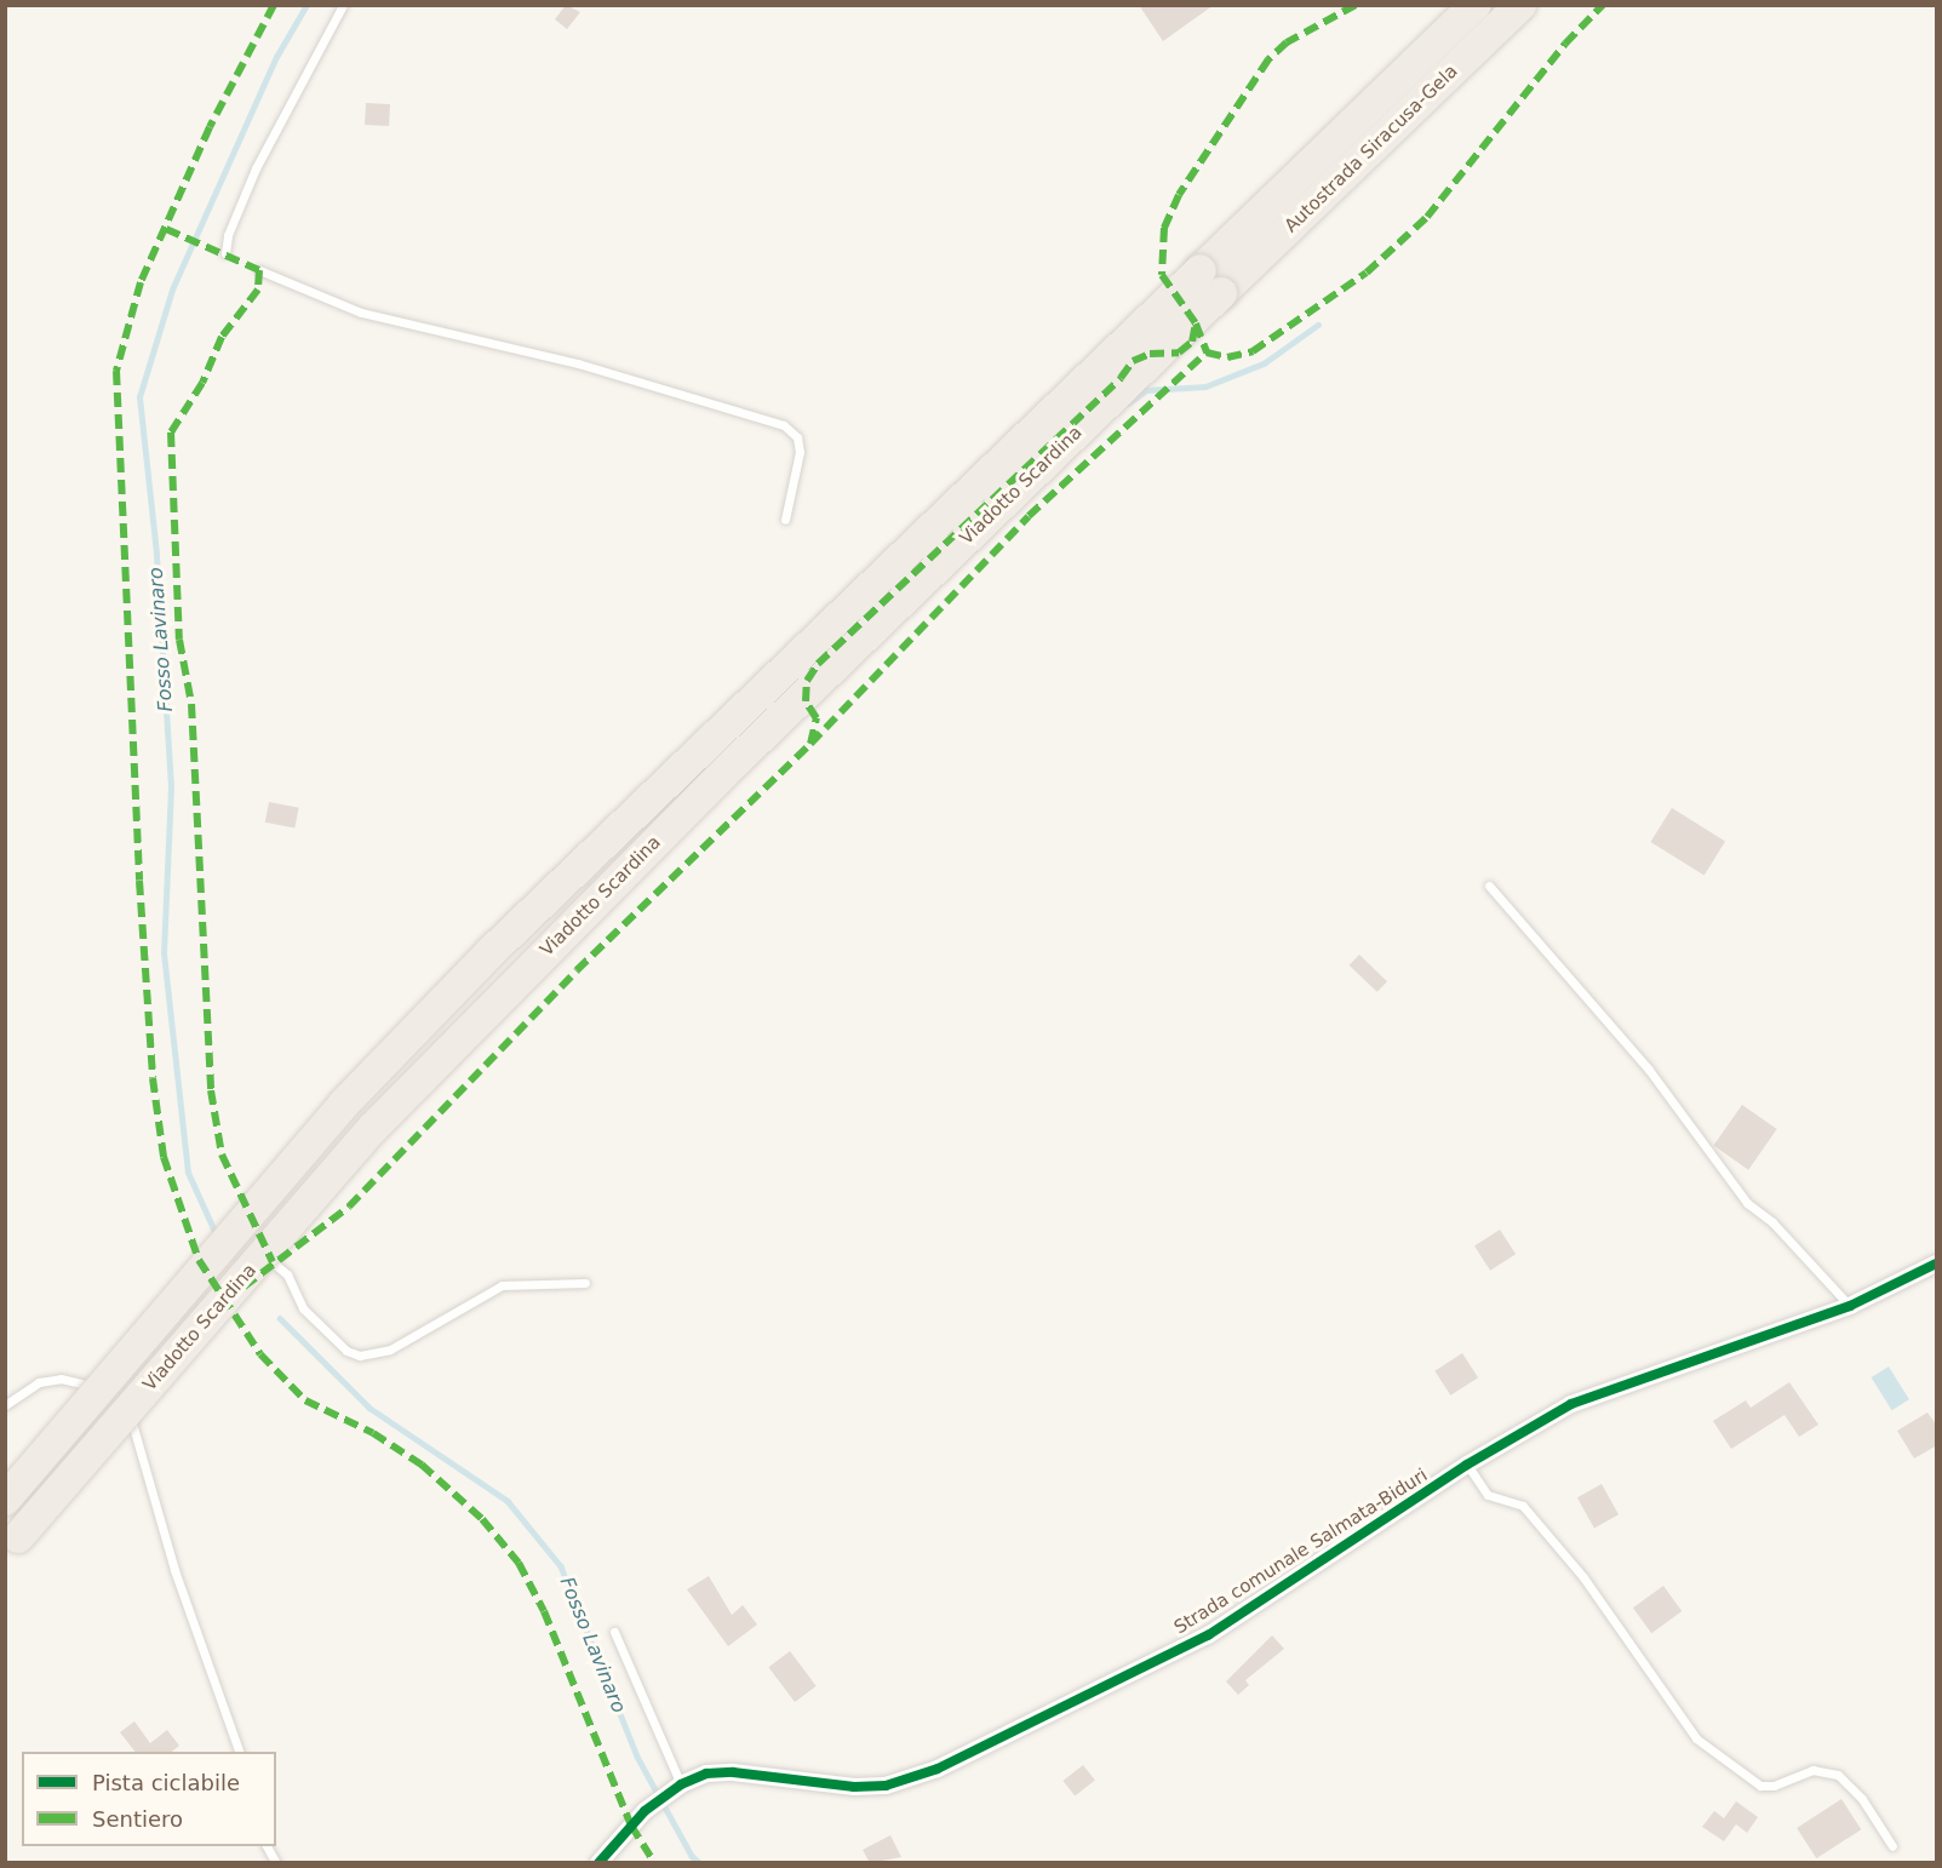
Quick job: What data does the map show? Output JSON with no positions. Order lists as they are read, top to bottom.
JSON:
{
  "streets": {
    "highway": ["Autostrada Siracusa-Gela", "Viadotto Scardina"],
    "street": ["Strada comunale Salmata-Biduri"]
  },
  "crossings": [
    ["Autostrada Siracusa-Gela", "Viadotto Scardina"]
  ],
  "water": ["Fosso Lavinaro"],
  "legend": ["Pista ciclabile", "Sentiero"]
}
